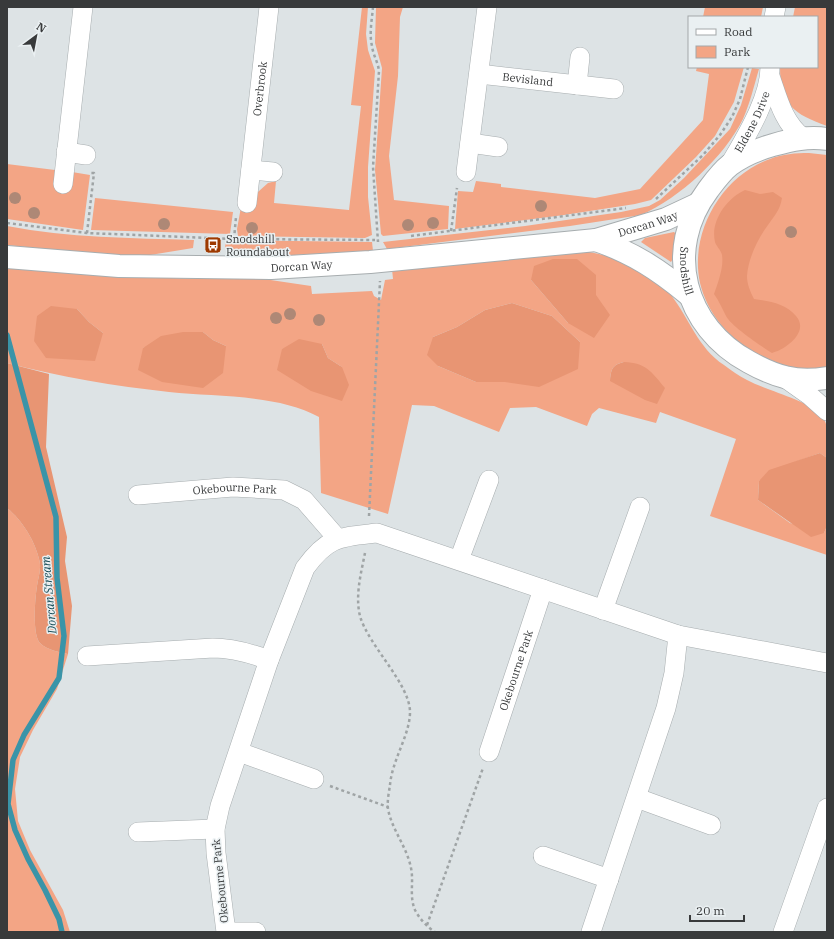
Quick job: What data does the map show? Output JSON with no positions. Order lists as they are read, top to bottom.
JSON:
{
  "streets": {
    "main road": ["Dorcan Way", "Snodshill"],
    "street": [
      "Bevisland",
      "Overbrook",
      "Eldene Drive",
      "Okebourne Park"
    ]
  },
  "crossings": [
    ["Eldene Drive", "Snodshill"],
    ["Dorcan Way", "Snodshill"]
  ],
  "water": ["Dorcan Stream"],
  "places": {
    "bus stop": ["Snodshill Roundabout"]
  },
  "legend": ["Road", "Park"],
  "scale_bar": "20 m",
  "north": "top right"
}
